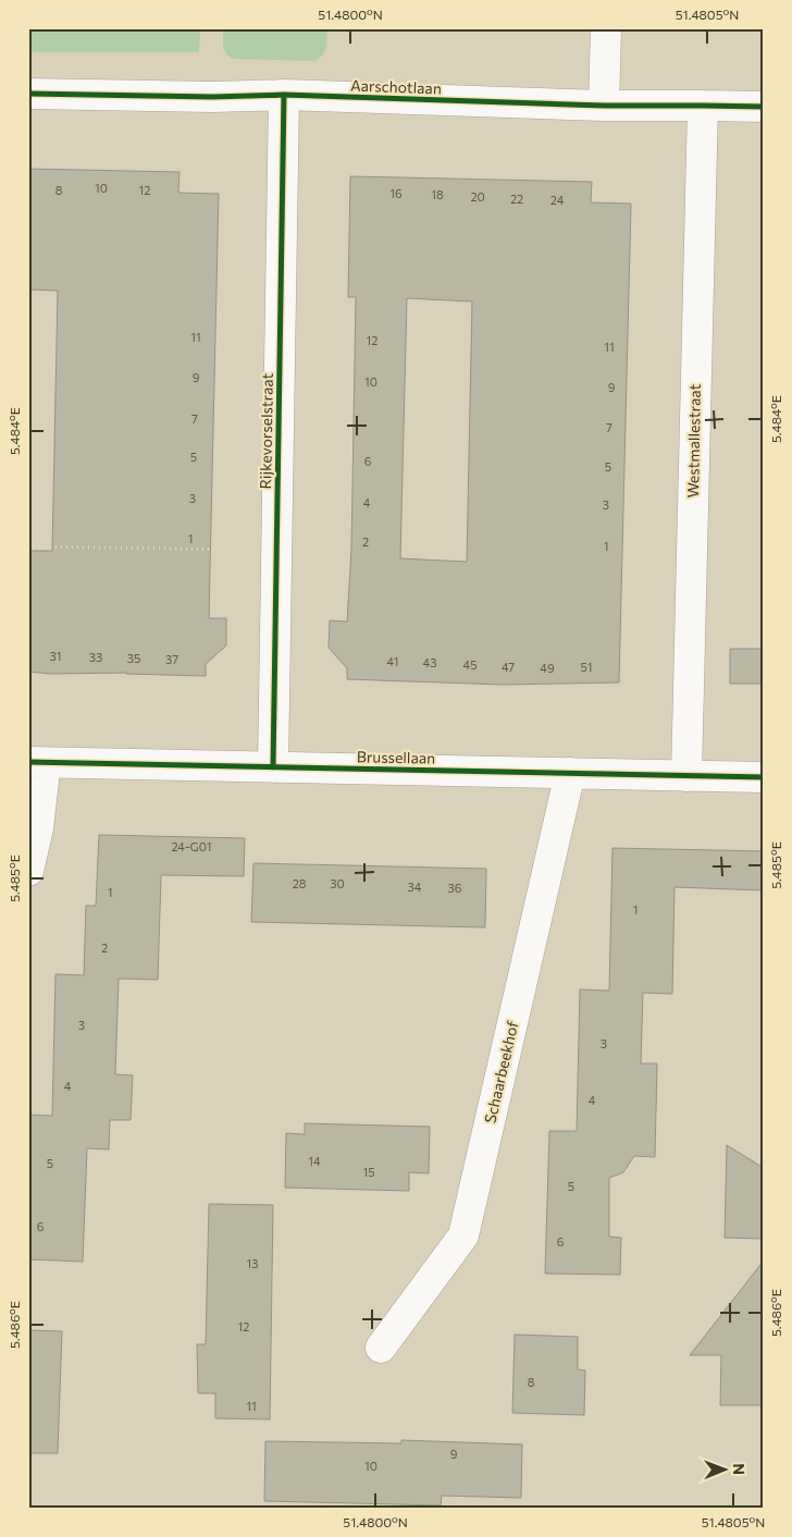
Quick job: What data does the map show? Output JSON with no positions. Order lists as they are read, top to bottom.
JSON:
{
  "streets": {
    "street": [
      "Aarschotlaan",
      "Rijkevorselstraat",
      "Westmallestraat",
      "Brussellaan",
      "Schaarbeekhof"
    ]
  },
  "crossings": [
    ["Aarschotlaan", "Rijkevorselstraat"],
    ["Aarschotlaan", "Westmallestraat"],
    ["Rijkevorselstraat", "Brussellaan"],
    ["Westmallestraat", "Brussellaan"],
    ["Brussellaan", "Schaarbeekhof"]
  ],
  "house_numbers": [
    "10",
    "8",
    "12",
    "16",
    "18",
    "20",
    "22",
    "24",
    "11",
    "12",
    "11",
    "9",
    "10",
    "9",
    "7",
    "7",
    "5",
    "6",
    "5",
    "3",
    "4",
    "3",
    "1",
    "2",
    "1",
    "31",
    "33",
    "35",
    "37",
    "41",
    "43",
    "45",
    "47",
    "51",
    "49",
    "24-G01",
    "28",
    "30",
    "34",
    "36",
    "1",
    "1",
    "2",
    "3",
    "3",
    "4",
    "4",
    "14",
    "5",
    "15",
    "5",
    "6",
    "6",
    "13",
    "12",
    "8",
    "11",
    "9",
    "10"
  ],
  "north": "right",
  "coordinates": [
    "51.4800°N",
    "51.4805°N",
    "5.484°E",
    "5.485°E",
    "5.486°E"
  ]
}
